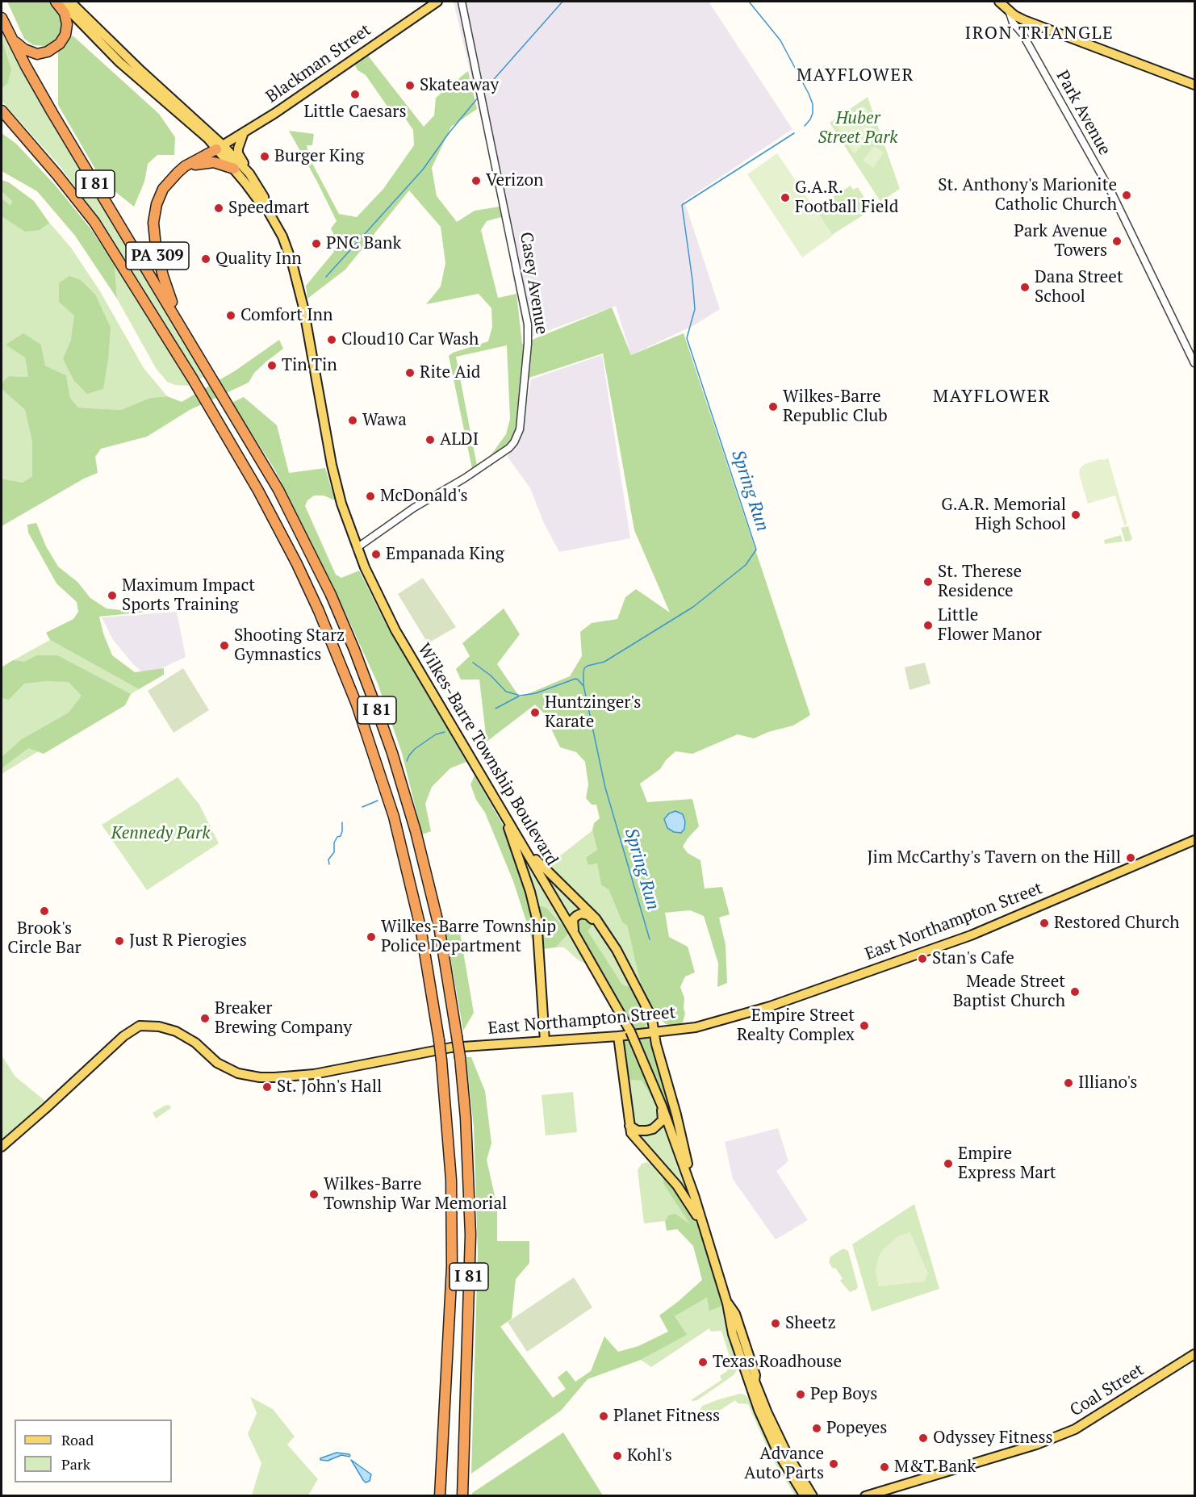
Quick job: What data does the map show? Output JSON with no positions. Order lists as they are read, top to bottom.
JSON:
{
  "streets": {
    "highway": ["I 81", "PA 309"],
    "main road": [
      "Blackman Street",
      "Wilkes-Barre Township Boulevard",
      "East Northampton Street",
      "Coal Street"
    ],
    "street": ["Park Avenue", "Casey Avenue"]
  },
  "crossings": [
    ["Blackman Street", "PA 309"],
    ["Blackman Street", "Wilkes-Barre Township Boulevard"],
    ["I 81", "PA 309"],
    ["PA 309", "Wilkes-Barre Township Boulevard"],
    ["Casey Avenue", "Wilkes-Barre Township Boulevard"]
  ],
  "districts": ["IRON TRIANGLE", "MAYFLOWER", "MAYFLOWER"],
  "water": ["Spring Run"],
  "parks": ["Huber Street Park", "Kennedy Park"],
  "places": [
    "Skateaway",
    "Little Caesars",
    "Burger King",
    "Verizon",
    "St. Anthony's Marionite Catholic Church",
    "G.A.R. Football Field",
    "Speedmart",
    "Park Avenue Towers",
    "PNC Bank",
    "Quality Inn",
    "Dana Street School",
    "Comfort Inn",
    "Cloud10 Car Wash",
    "Tin Tin",
    "Rite Aid",
    "Wilkes-Barre Republic Club",
    "Wawa",
    "ALDI",
    "McDonald's",
    "G.A.R. Memorial High School",
    "Empanada King",
    "St. Therese Residence",
    "Maximum Impact Sports Training",
    "Little Flower Manor",
    "Shooting Starz Gymnastics",
    "Huntzinger's Karate",
    "Jim McCarthy's Tavern on the Hill",
    "Brook's Circle Bar",
    "Restored Church",
    "Wilkes-Barre Township Police Department",
    "Just R Pierogies",
    "Stan's Cafe",
    "Meade Street Baptist Church",
    "Breaker Brewing Company",
    "Empire Street Realty Complex",
    "Illiano's",
    "St. John's Hall",
    "Empire Express Mart",
    "Wilkes-Barre Township War Memorial",
    "Sheetz",
    "Texas Roadhouse",
    "Pep Boys",
    "Planet Fitness",
    "Popeyes",
    "Odyssey Fitness",
    "Kohl's",
    "Advance Auto Parts",
    "M&T Bank"
  ],
  "legend": ["Road", "Park"]
}
